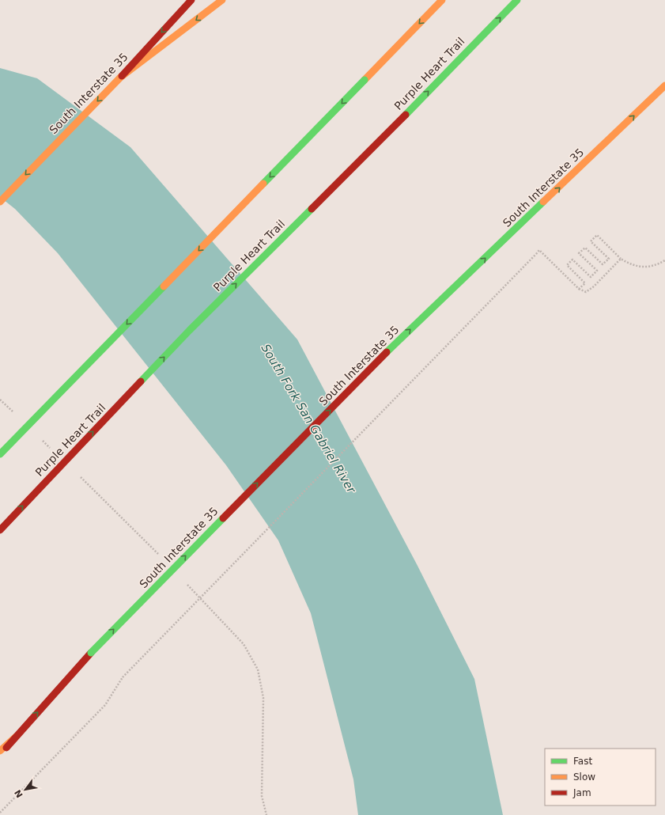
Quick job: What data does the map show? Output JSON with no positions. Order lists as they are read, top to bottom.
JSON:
{
  "streets": {
    "main road": ["Purple Heart Trail", "South Interstate 35"]
  },
  "water": ["South Fork San Gabriel River"],
  "legend": ["Fast", "Slow", "Jam"],
  "north": "bottom left"
}
